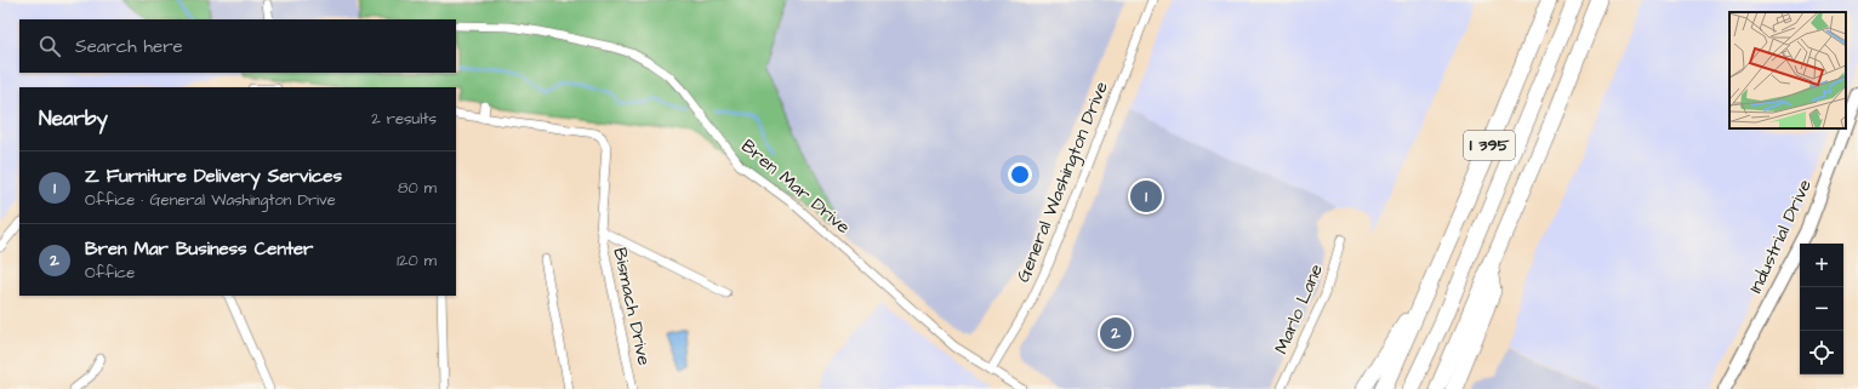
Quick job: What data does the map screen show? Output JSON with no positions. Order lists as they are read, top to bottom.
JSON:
{
  "streets": {
    "highway": ["I 395"],
    "street": [
      "General Washington Drive",
      "Bren Mar Drive",
      "Industrial Drive",
      "Bismach Drive",
      "Marlo Lane"
    ]
  },
  "crossings": [
    ["General Washington Drive", "Bren Mar Drive"]
  ],
  "page": {
    "search": "Search here",
    "heading": ["Nearby", "2 results"],
    "list": [
      {
        "mark": "1",
        "name": "Z Furniture Delivery Services",
        "note": "Office · General Washington Drive",
        "value": "80 m"
      },
      {
        "mark": "2",
        "name": "Bren Mar Business Center",
        "note": "Office",
        "value": "120 m"
      }
    ],
    "pins": ["1", "2"],
    "map_buttons": ["+", "−"]
  }
}
